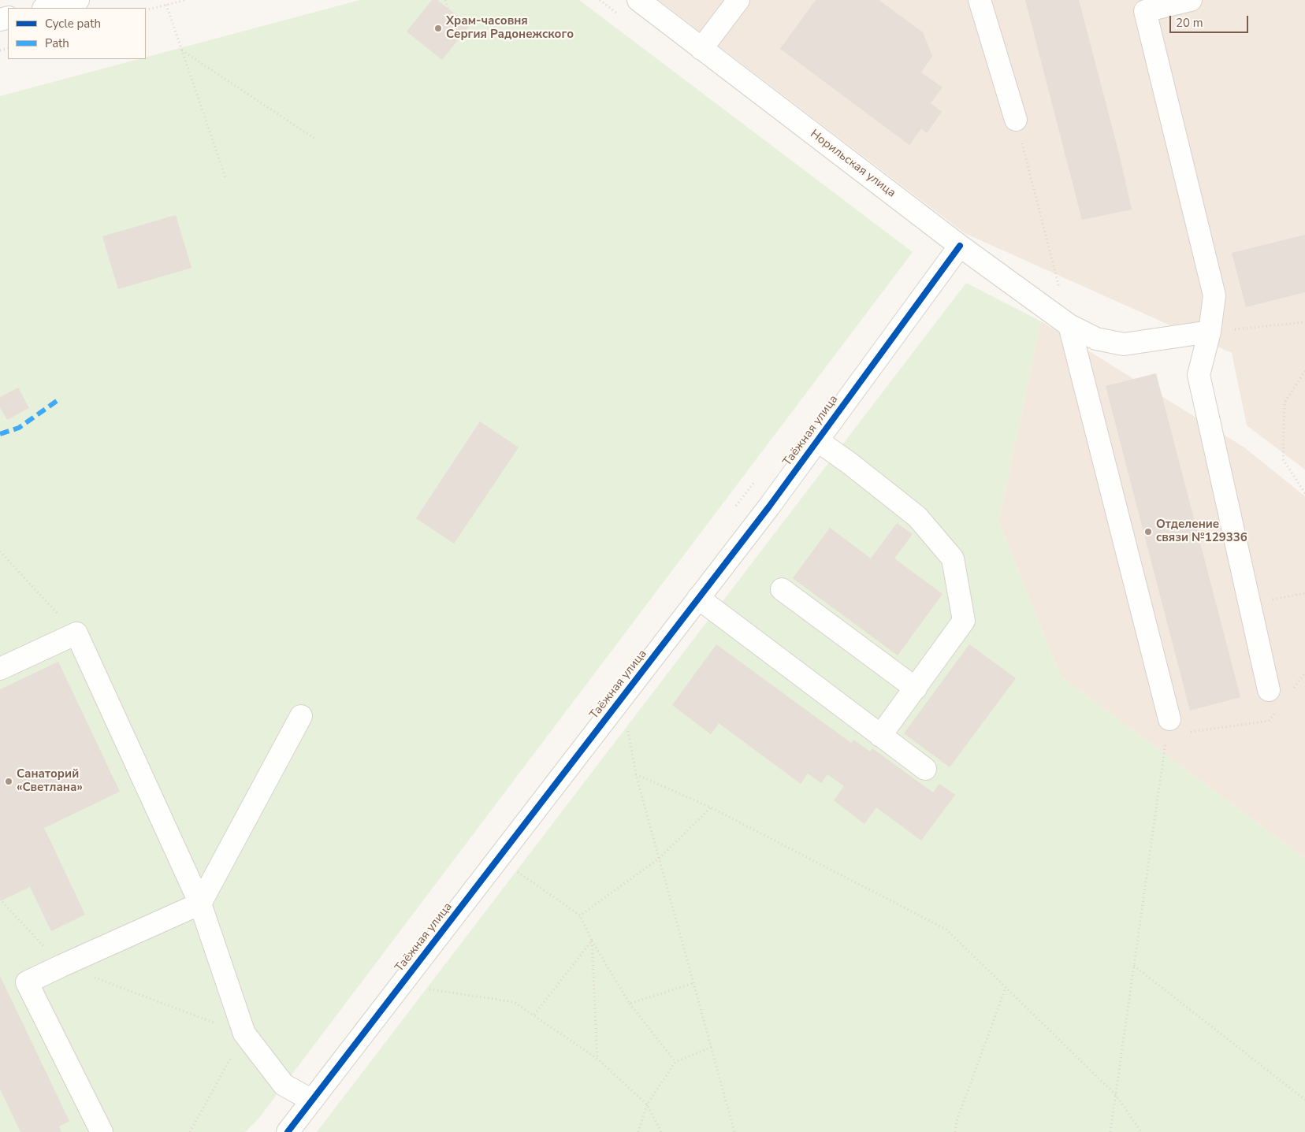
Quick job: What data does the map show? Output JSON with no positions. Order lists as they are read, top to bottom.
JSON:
{
  "streets": {
    "street": ["Норильская улица", "Таёжная улица"]
  },
  "crossings": [
    ["Норильская улица", "Таёжная улица"]
  ],
  "places": ["Храм-часовня Сергия Радонежского", "Отделение связи №129336", "Санаторий «Светлана»"],
  "legend": ["Cycle path", "Path"],
  "scale_bar": "20 m"
}
